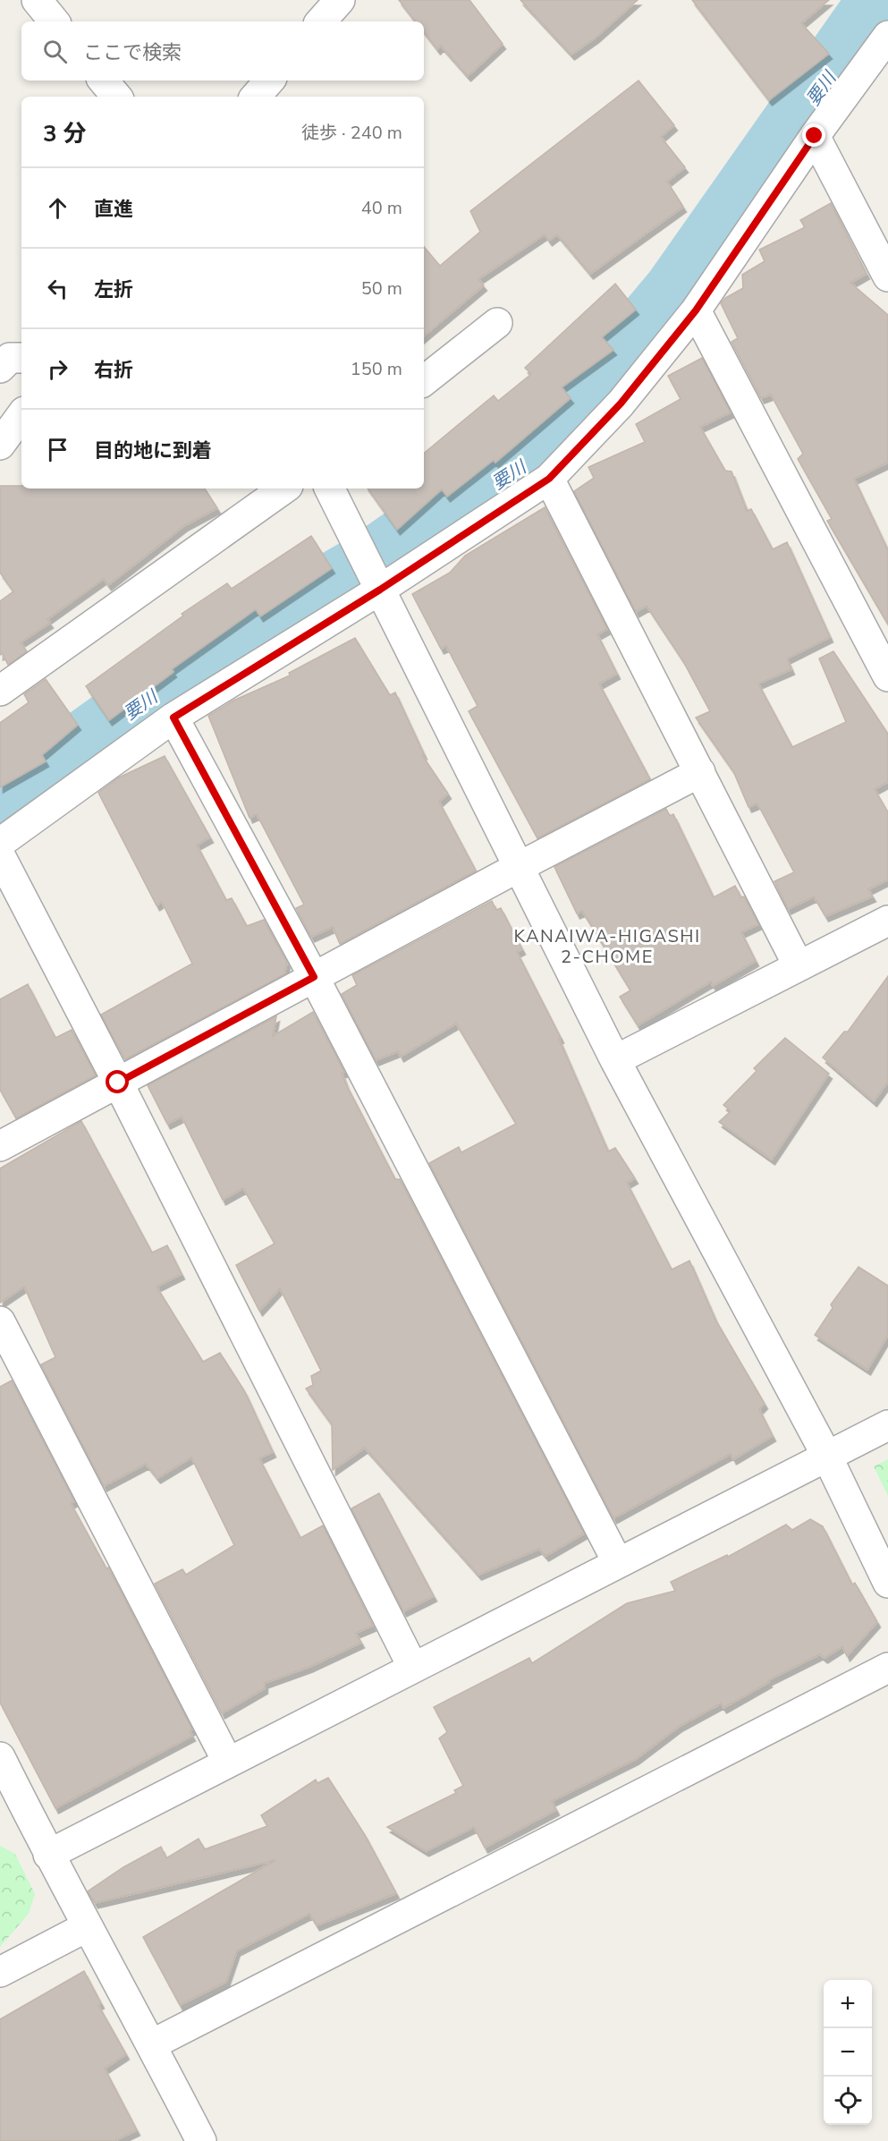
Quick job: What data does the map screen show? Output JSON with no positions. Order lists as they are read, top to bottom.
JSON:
{
  "districts": ["KANAIWA-HIGASHI 2-CHOME"],
  "water": ["要川"],
  "page": {
    "search": "ここで検索",
    "heading": ["3 分", "徒歩 · 240 m"],
    "list": [
      ["直進", "40 m"],
      ["左折", "50 m"],
      ["右折", "150 m"],
      "目的地に到着"
    ],
    "map_buttons": ["+", "−"]
  }
}
